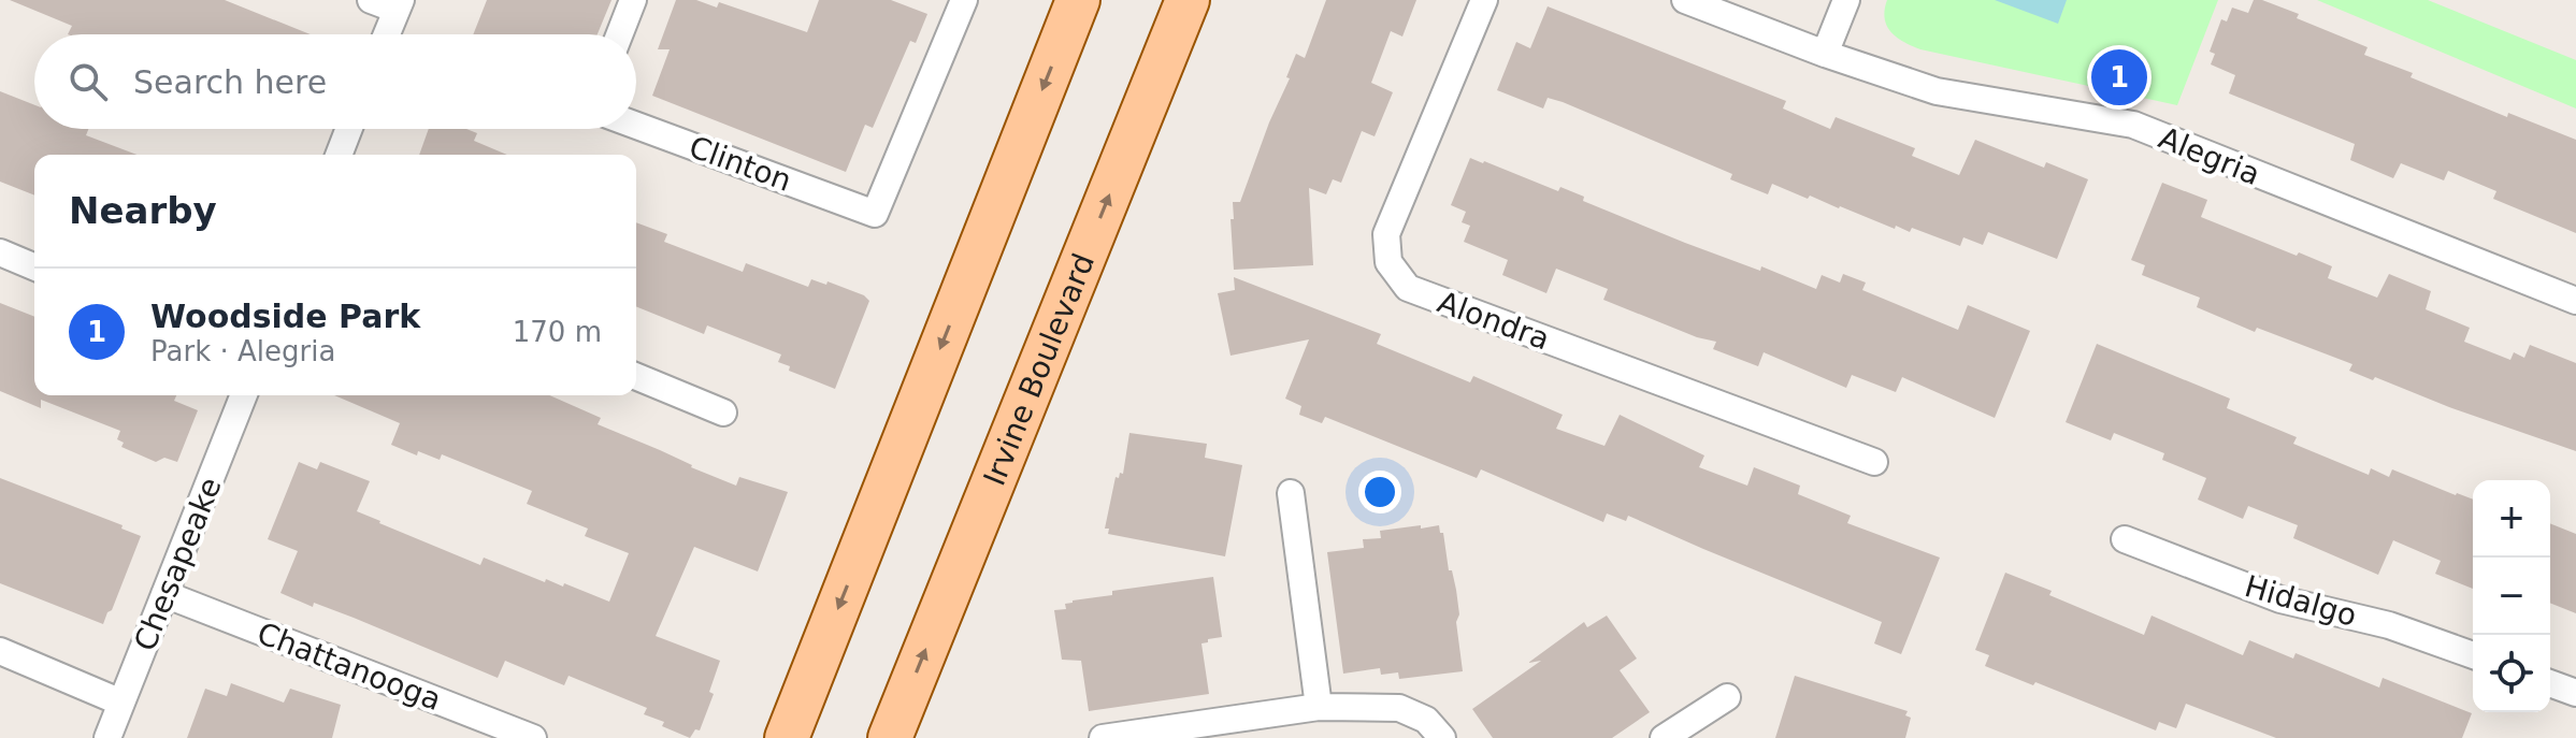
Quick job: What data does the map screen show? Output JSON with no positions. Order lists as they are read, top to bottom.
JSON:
{
  "streets": {
    "main road": ["Irvine Boulevard"],
    "street": [
      "Alegria",
      "Clinton",
      "Alondra",
      "Chesapeake",
      "Hidalgo",
      "Chattanooga"
    ]
  },
  "crossings": [
    ["Chesapeake", "Chattanooga"]
  ],
  "page": {
    "search": "Search here",
    "pins": "1",
    "heading": "Nearby",
    "list": [
      {
        "mark": "1",
        "name": "Woodside Park",
        "note": "Park · Alegria",
        "value": "170 m"
      }
    ],
    "map_buttons": ["+", "−"]
  }
}
